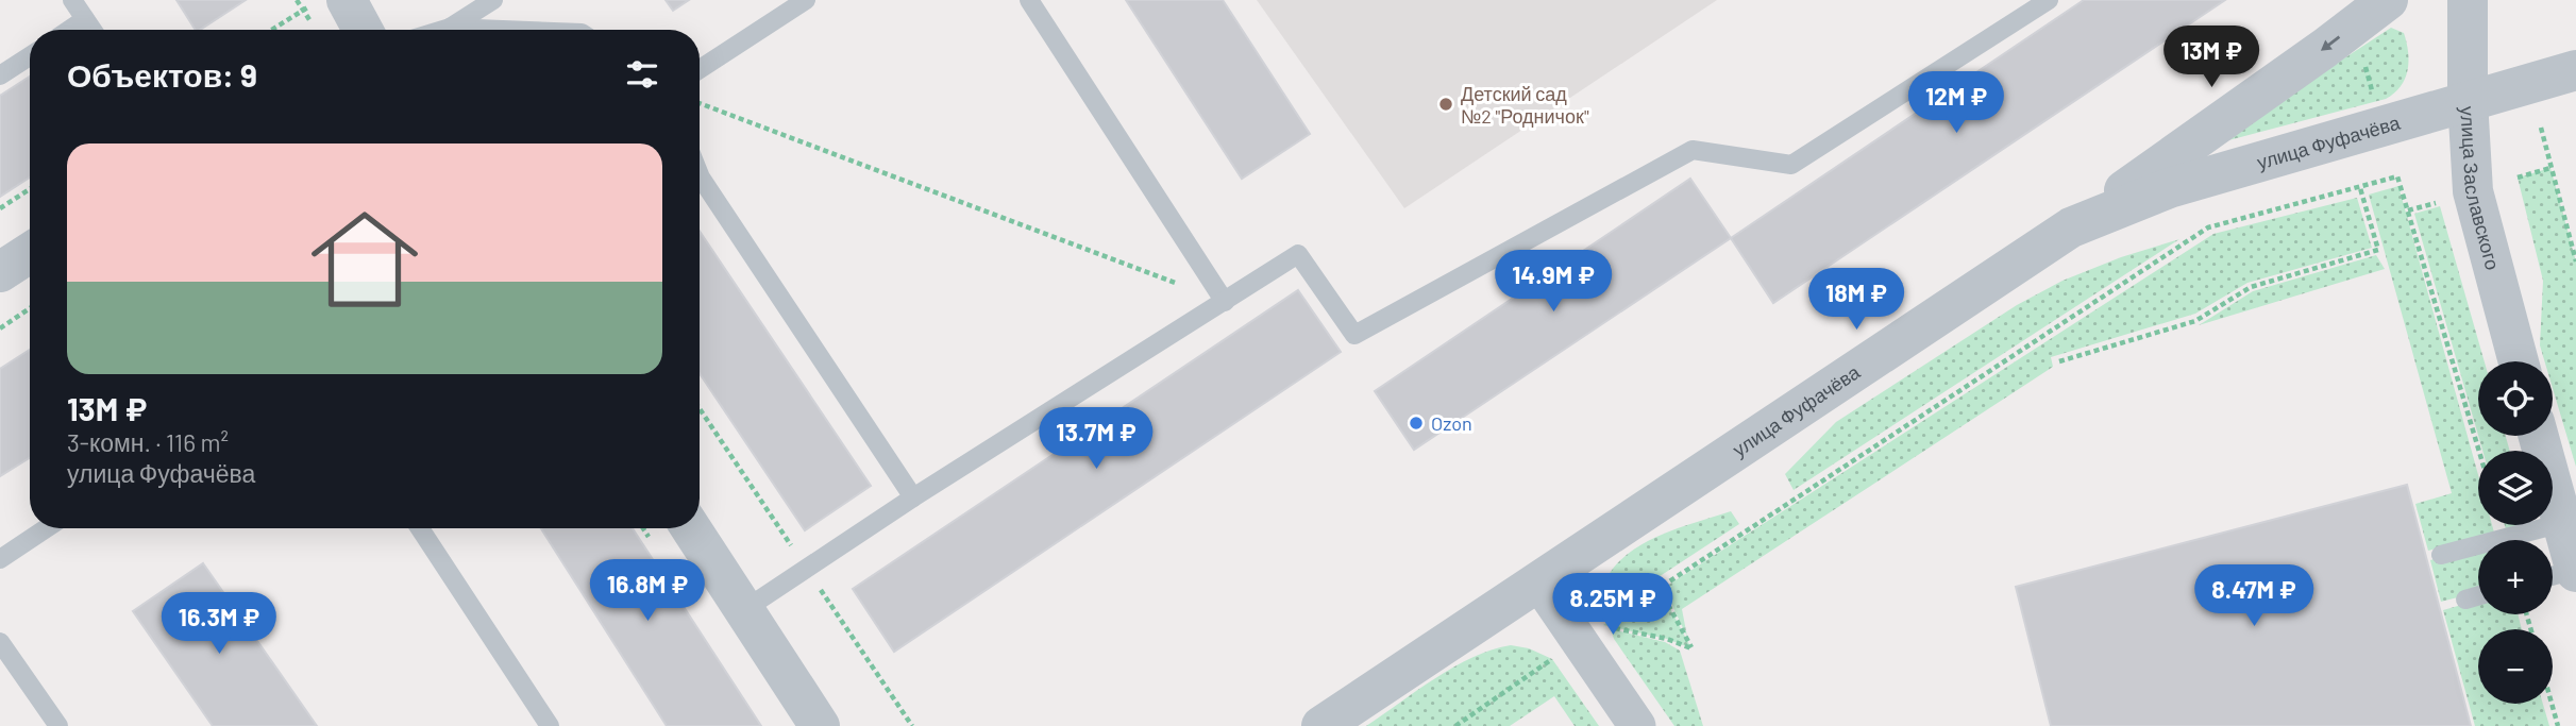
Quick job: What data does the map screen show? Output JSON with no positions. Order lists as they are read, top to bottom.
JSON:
{
  "streets": {
    "street": ["улица Фуфачёва", "улица Заславского"]
  },
  "crossings": [
    ["улица Фуфачёва", "улица Заславского"]
  ],
  "places": ["Детский сад №2 \"Родничок\"", "Ozon"],
  "page": {
    "price": [
      "13M ₽",
      "12M ₽",
      "14.9M ₽",
      "18M ₽",
      "13.7M ₽",
      "16.8M ₽",
      "8.47M ₽",
      "8.25M ₽",
      "16.3M ₽"
    ],
    "heading": "Объектов: 9",
    "list": [
      {
        "name": "13M ₽",
        "note": "3-комн. · 116 m² · улица Фуфачёва"
      }
    ],
    "map_buttons": ["+", "−"]
  }
}
